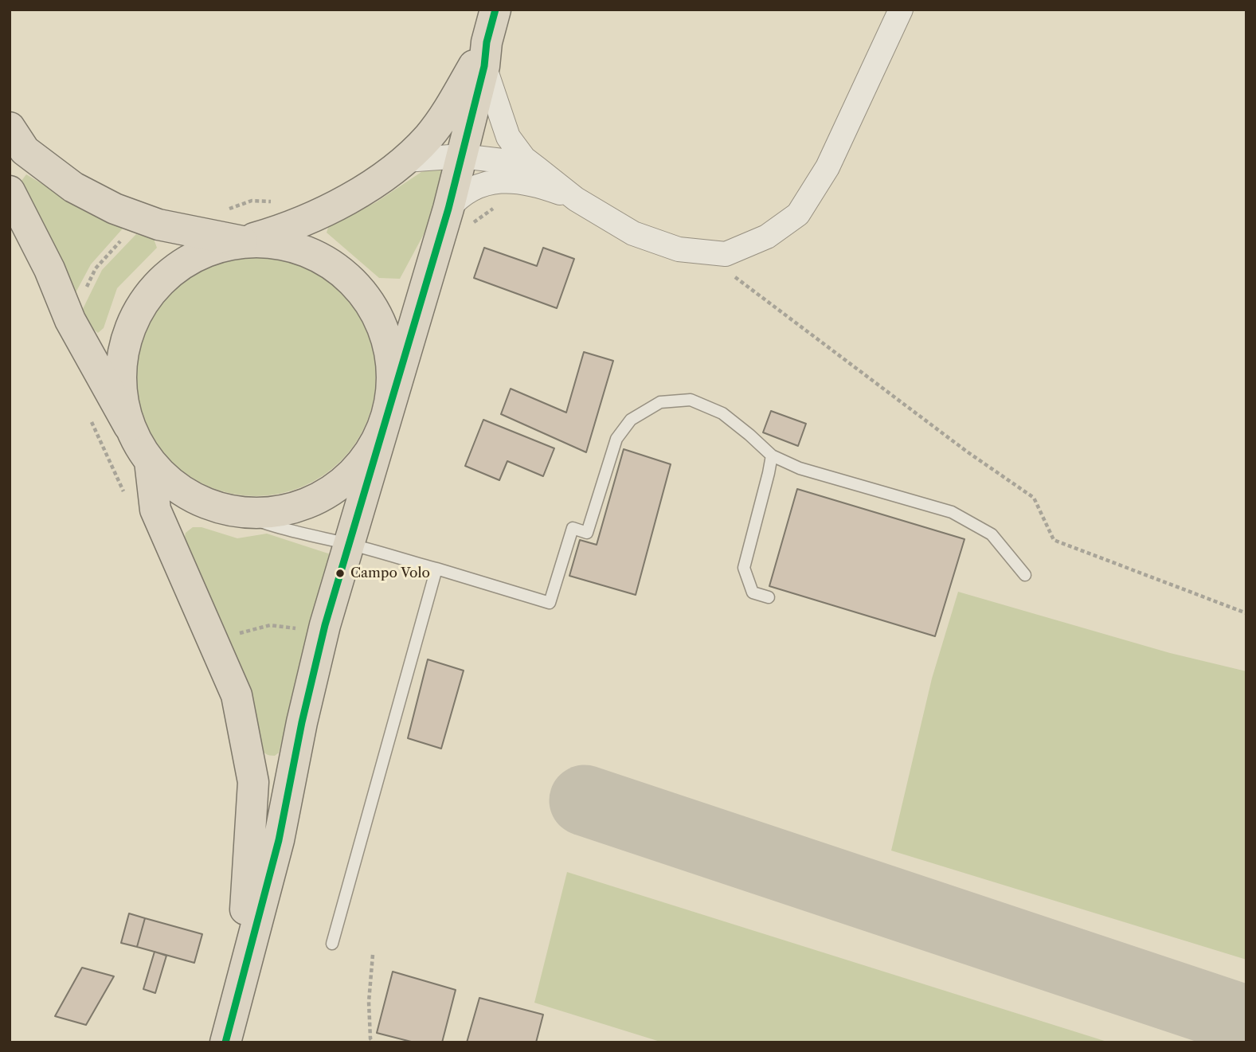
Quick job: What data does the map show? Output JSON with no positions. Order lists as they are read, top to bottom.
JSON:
{
  "places": ["Campo Volo"]
}
